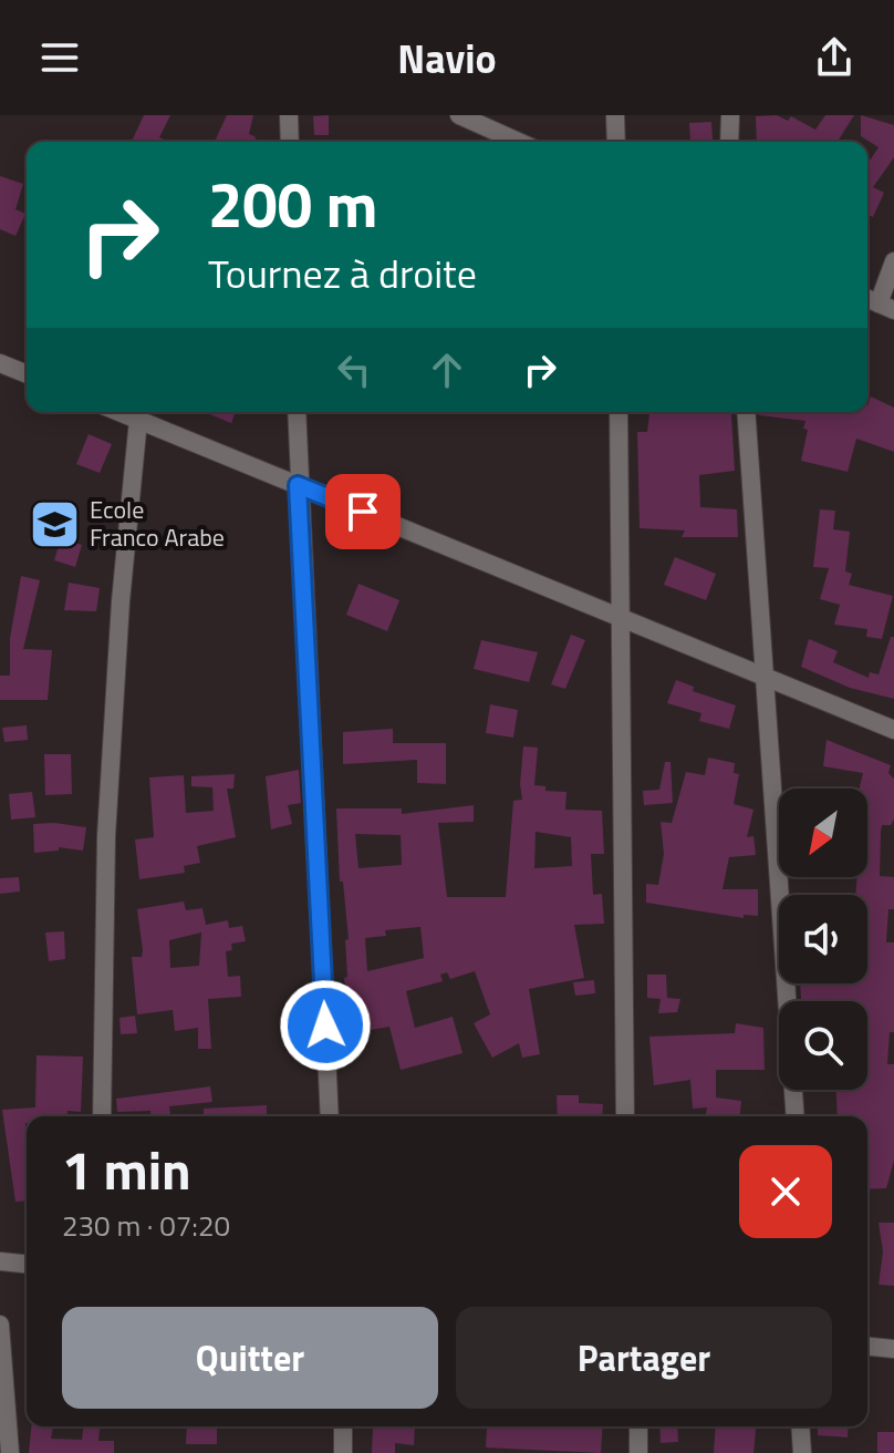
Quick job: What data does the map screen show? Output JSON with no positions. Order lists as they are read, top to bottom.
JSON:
{
  "places": {
    "school or university": ["Ecole Franco Arabe"]
  },
  "north": "bottom left",
  "page": {
    "header": "Navio",
    "turn": ["200 m", "Tournez à droite"],
    "heading": ["1 min", "230 m · 07:20"],
    "buttons": ["Quitter", "Partager"]
  }
}
